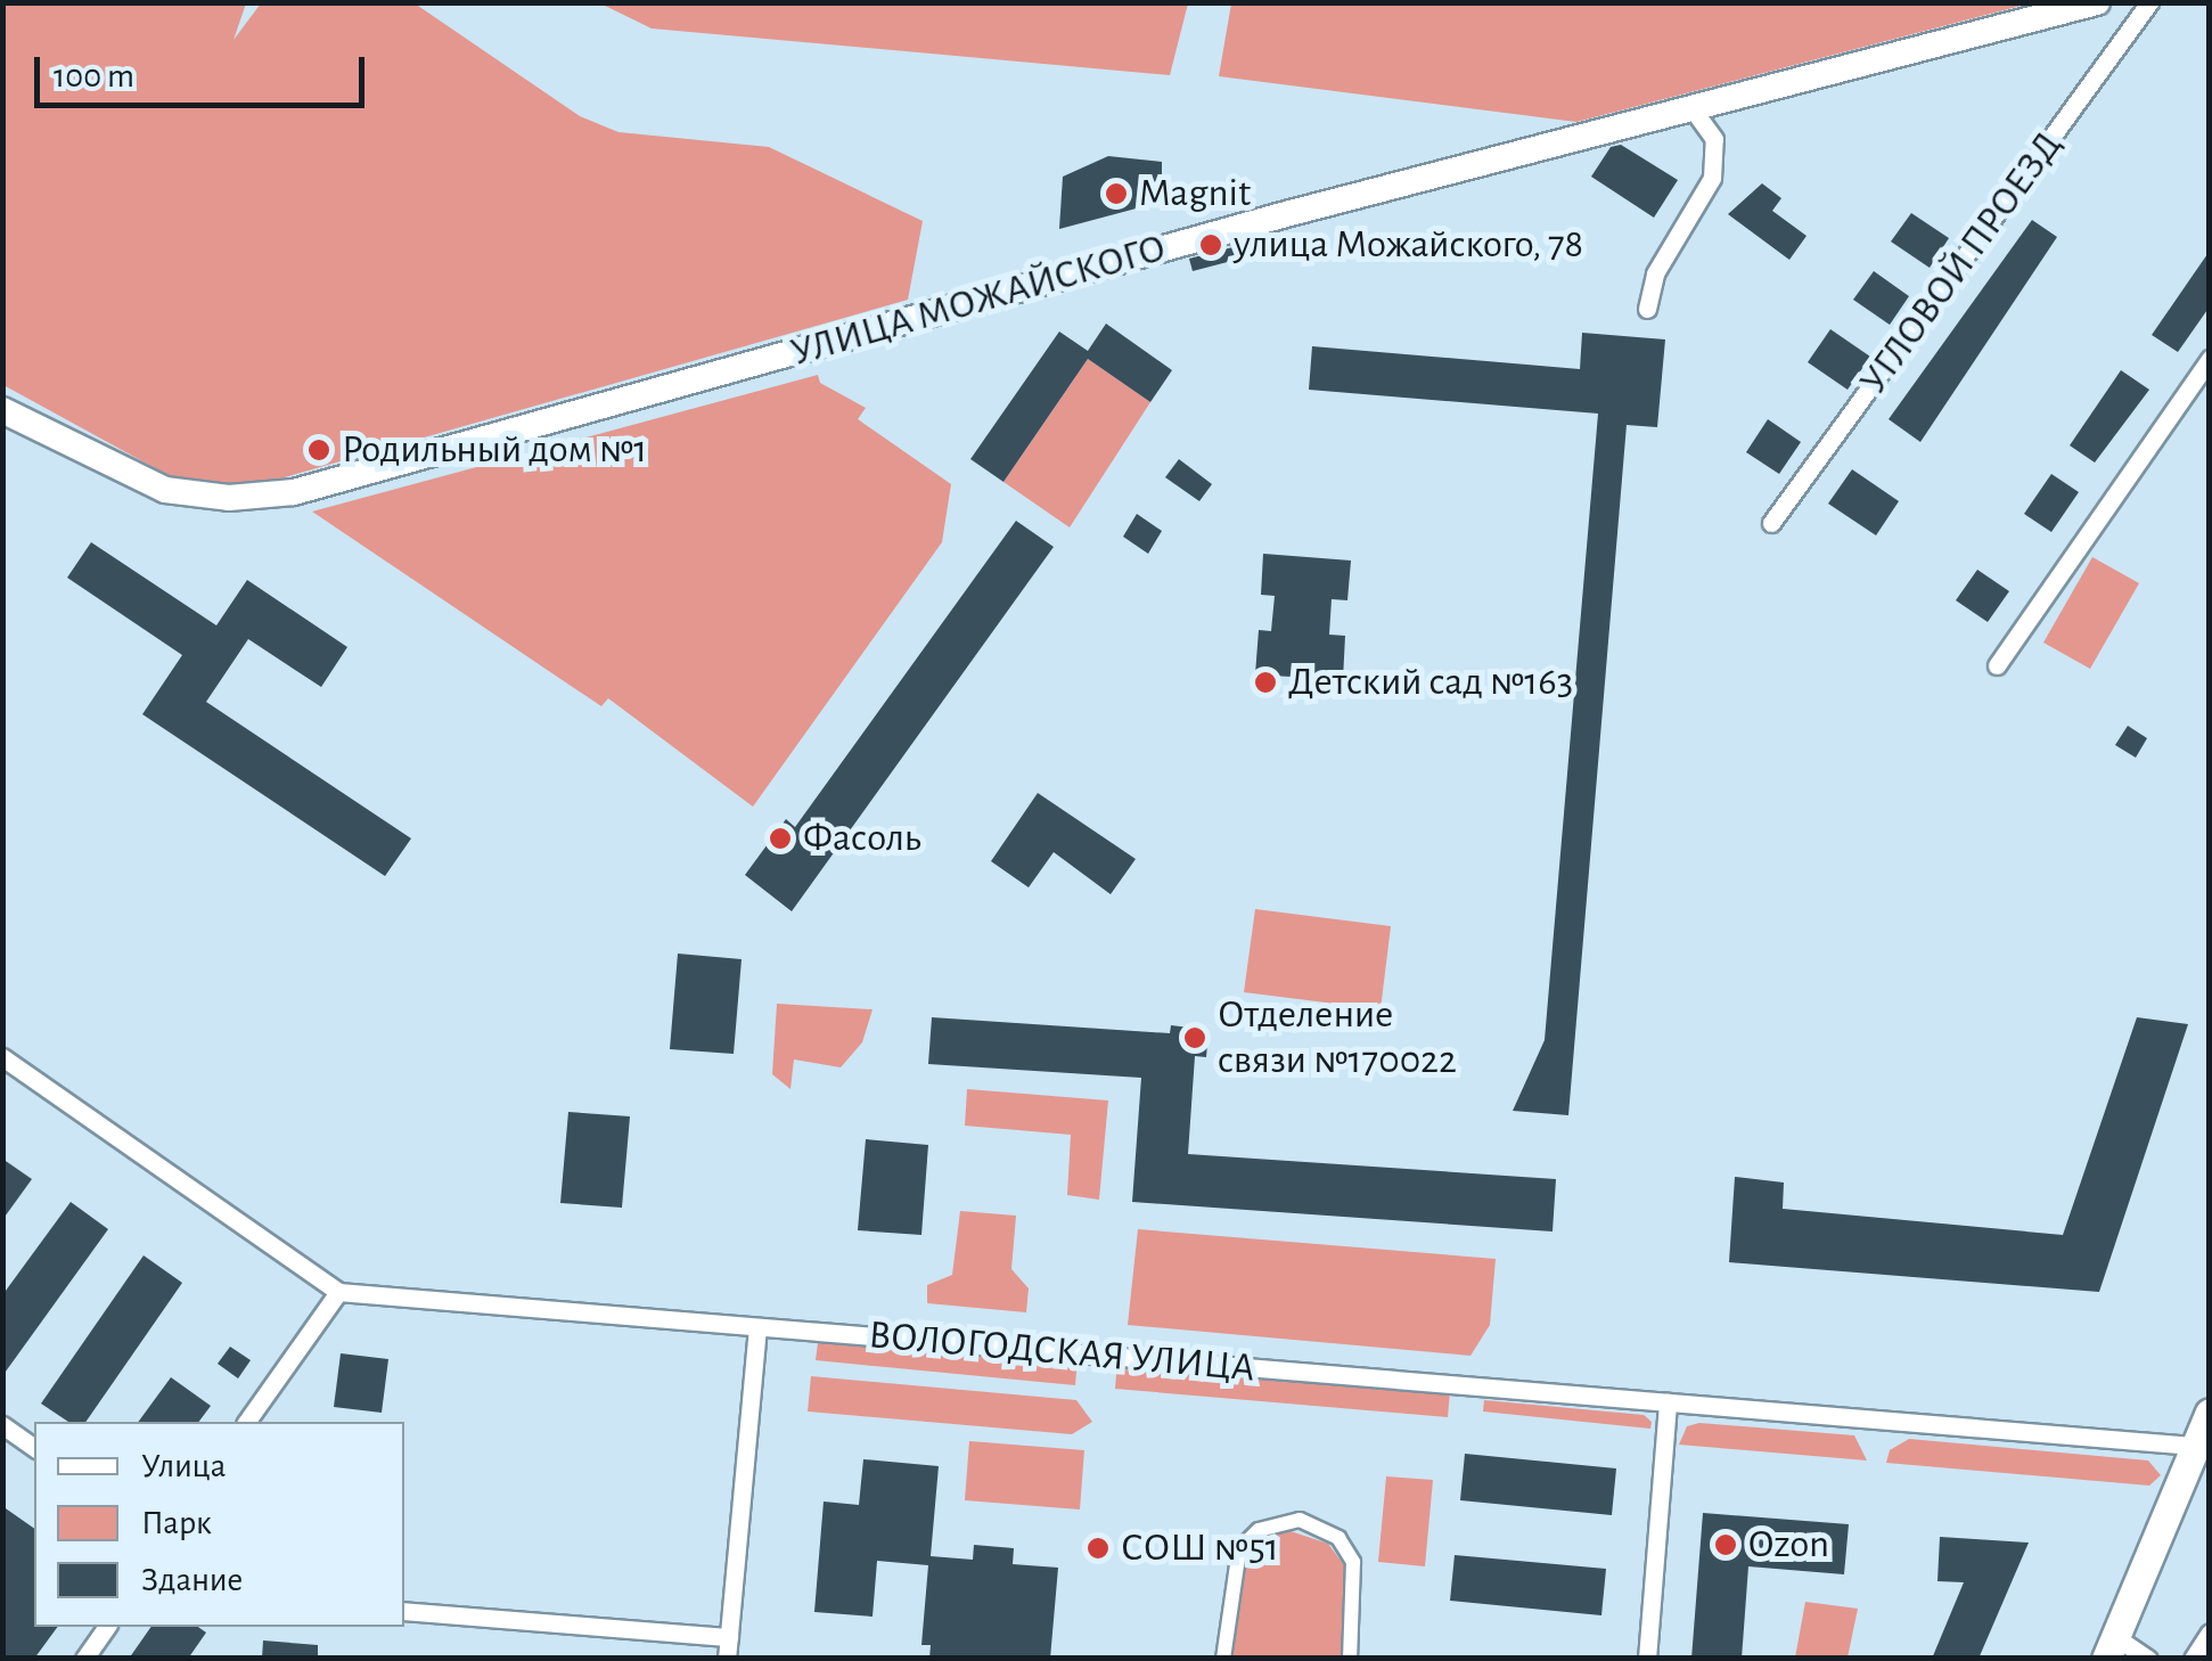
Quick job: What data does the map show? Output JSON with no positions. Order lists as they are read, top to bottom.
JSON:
{
  "streets": {
    "main road": ["УЛИЦА МОЖАЙСКОГО"],
    "street": ["УГЛОВОЙ ПРОЕЗД", "ВОЛОГОДСКАЯ УЛИЦА"]
  },
  "places": [
    "Magnit",
    "улица Можайского, 78",
    "Родильный дом №1",
    "Детский сад №163",
    "Фасоль",
    "Отделение связи №170022",
    "Ozon",
    "СОШ №51"
  ],
  "legend": ["Улица", "Парк", "Здание"],
  "scale_bar": "100 m"
}
